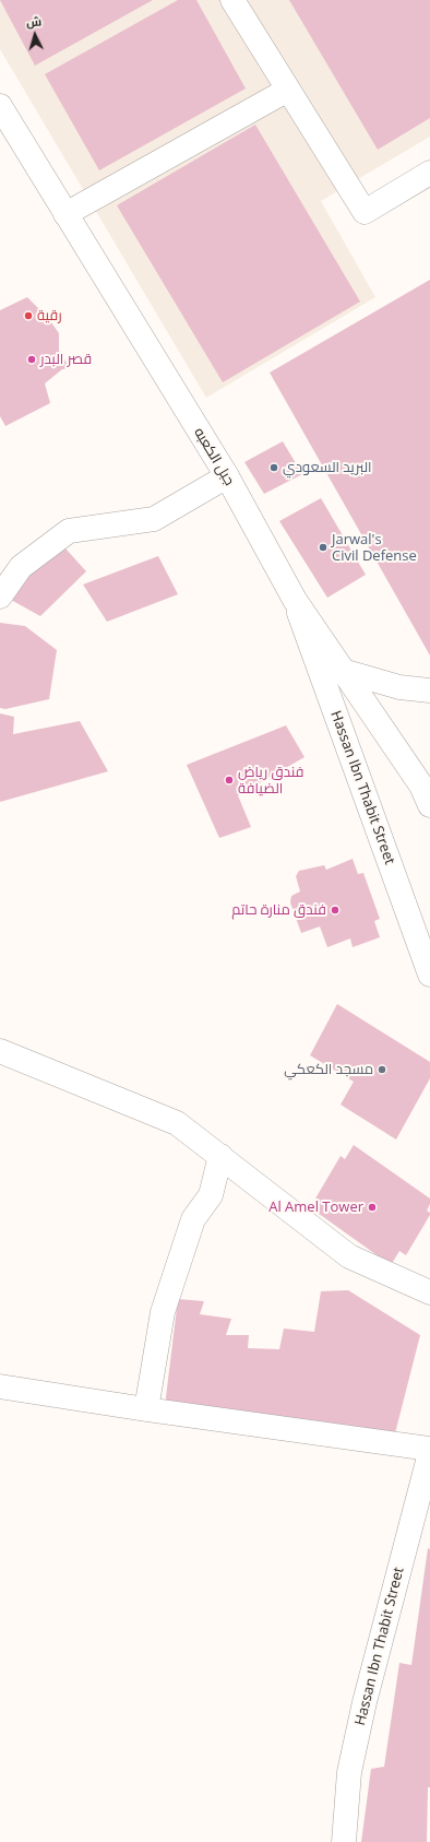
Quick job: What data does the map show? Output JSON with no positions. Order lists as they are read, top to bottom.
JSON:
{
  "streets": {
    "main road": ["جبل الكعبه", "Hassan Ibn Thabit Street"]
  },
  "crossings": [
    ["جبل الكعبه", "Hassan Ibn Thabit Street"]
  ],
  "places": [
    "رقية",
    "قصر البدر",
    "البريد السعودي",
    "Jarwal's Civil Defense",
    "فندق رياض الضيافة",
    "فندق منارة حاتم",
    "مسجد الكعكي",
    "Al Amel Tower"
  ],
  "north": "top"
}
